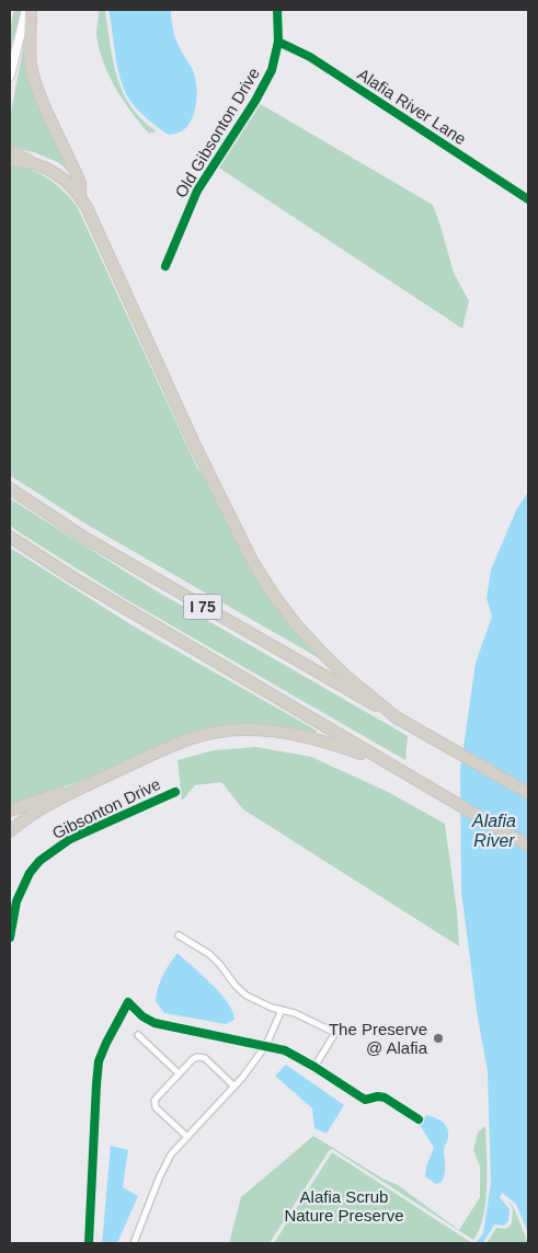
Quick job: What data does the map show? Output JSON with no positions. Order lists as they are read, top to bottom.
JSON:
{
  "streets": {
    "highway": ["I 75"],
    "street": ["Alafia River Lane", "Old Gibsonton Drive", "Gibsonton Drive"]
  },
  "crossings": [
    ["Alafia River Lane", "Old Gibsonton Drive"]
  ],
  "water": ["Alafia River"],
  "parks": ["Alafia Scrub Nature Preserve"],
  "places": ["The Preserve @ Alafia"]
}
